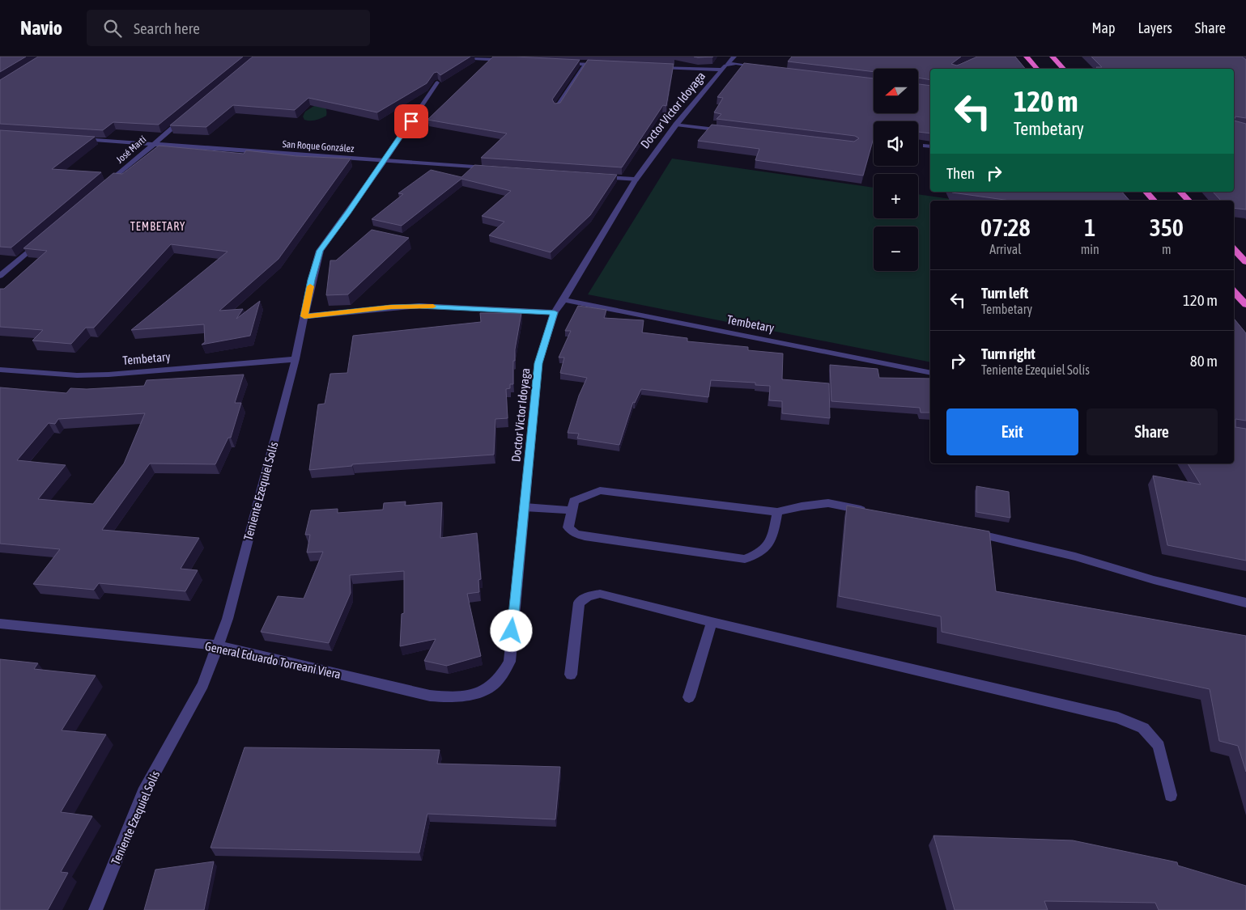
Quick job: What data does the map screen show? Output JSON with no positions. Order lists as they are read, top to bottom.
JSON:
{
  "streets": {
    "street": [
      "Doctor Victor Idoyaga",
      "San Roque González",
      "José Martí",
      "Tembetary",
      "Teniente Ezequiel Solís",
      "General Eduardo Torreani Viera"
    ]
  },
  "crossings": [
    ["Doctor Victor Idoyaga", "Tembetary"],
    ["Doctor Victor Idoyaga", "General Eduardo Torreani Viera"],
    ["San Roque González", "José Martí"],
    ["San Roque González", "Teniente Ezequiel Solís"],
    ["Tembetary", "Teniente Ezequiel Solís"],
    ["Teniente Ezequiel Solís", "General Eduardo Torreani Viera"]
  ],
  "districts": ["TEMBETARY"],
  "north": "left",
  "page": {
    "header": "Navio",
    "search": "Search here",
    "nav": ["Map", "Layers", "Share"],
    "map_buttons": ["+", "−"],
    "turn": ["120 m", "Tembetary"],
    "then": "Then",
    "eta": [
      "07:28",
      "Arrival",
      "1",
      "min",
      "350",
      "m"
    ],
    "list": [
      {
        "name": "Turn left",
        "note": "Tembetary",
        "value": "120 m"
      },
      {
        "name": "Turn right",
        "note": "Teniente Ezequiel Solís",
        "value": "80 m"
      }
    ],
    "buttons": ["Exit", "Share"]
  }
}
